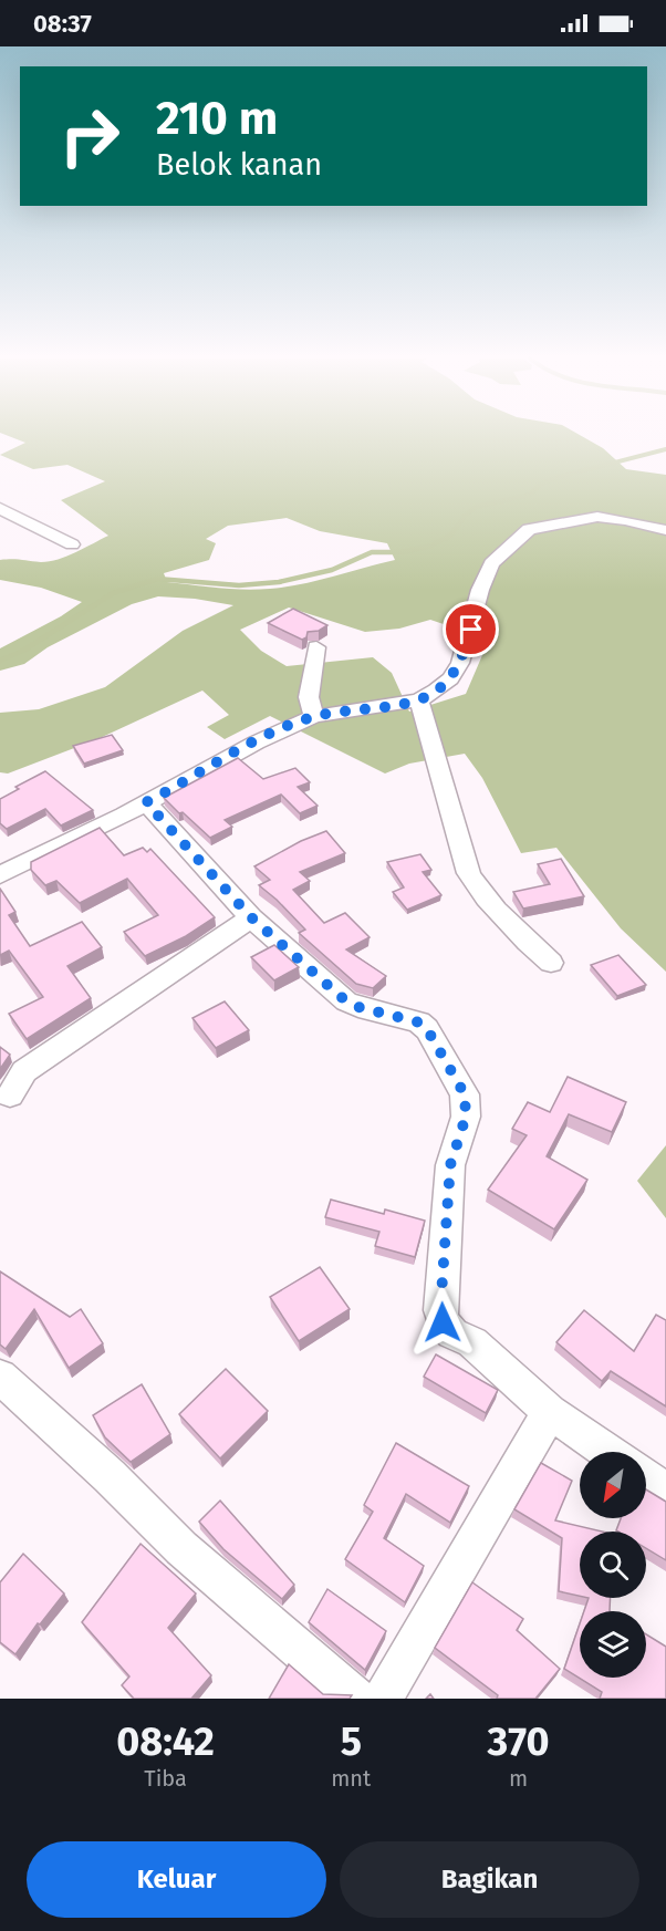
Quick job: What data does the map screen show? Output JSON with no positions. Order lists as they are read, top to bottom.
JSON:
{
  "north": "bottom left",
  "page": {
    "status": "08:37",
    "turn": ["210 m", "Belok kanan"],
    "eta": [
      "08:42",
      "Tiba",
      "5",
      "mnt",
      "370",
      "m"
    ],
    "buttons": ["Keluar", "Bagikan"]
  }
}
